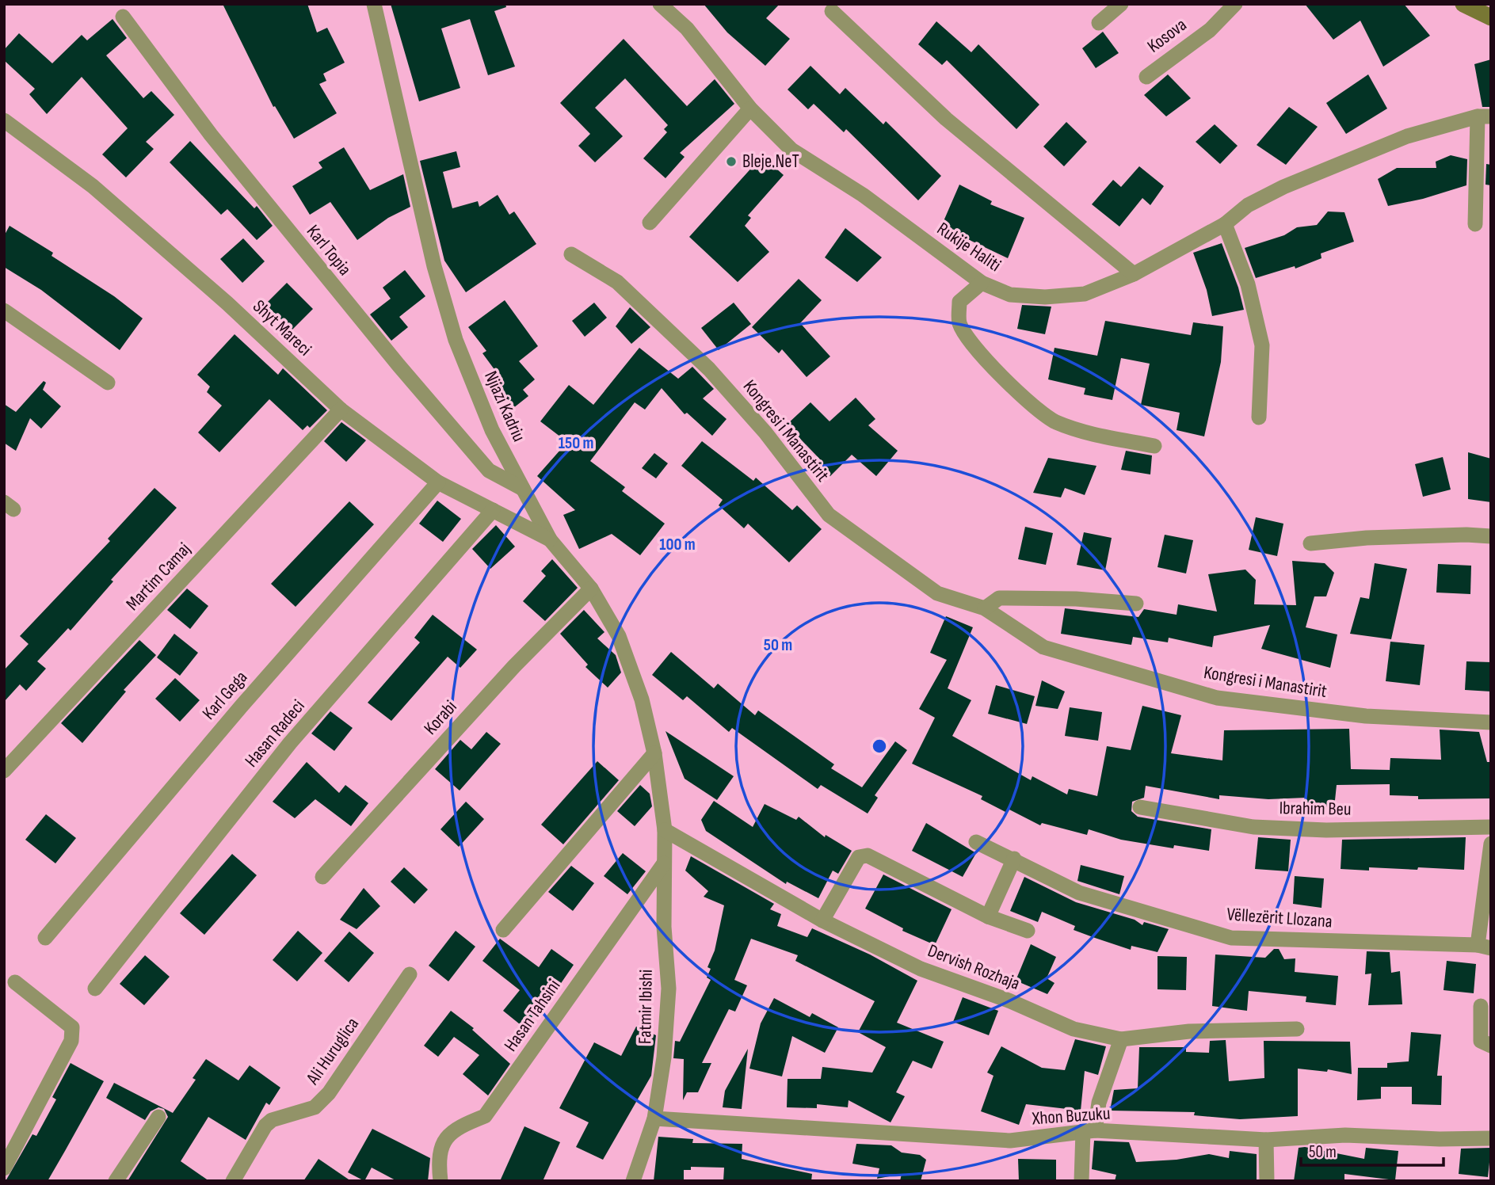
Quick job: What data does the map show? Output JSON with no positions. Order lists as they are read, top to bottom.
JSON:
{
  "streets": {
    "street": [
      "Kosova",
      "Rukije Haliti",
      "Karl Topia",
      "Shyt Mareci",
      "Njiazi Kadriu",
      "Kongresi i Manastirit",
      "Martim Camaj",
      "Karl Gega",
      "Korabi",
      "Hasan Radeci",
      "Ibrahim Beu",
      "Vëllezërit Llozana",
      "Dervish Rozhaja",
      "Fatmir Ibishi",
      "Hasan Tahsini",
      "Ali Huruglica",
      "Xhon Buzuku"
    ]
  },
  "crossings": [
    ["Karl Topia", "Njiazi Kadriu"],
    ["Shyt Mareci", "Njiazi Kadriu"],
    ["Shyt Mareci", "Martim Camaj"],
    ["Shyt Mareci", "Karl Gega"],
    ["Shyt Mareci", "Hasan Radeci"],
    ["Njiazi Kadriu", "Korabi"],
    ["Njiazi Kadriu", "Dervish Rozhaja"],
    ["Njiazi Kadriu", "Fatmir Ibishi"],
    ["Dervish Rozhaja", "Fatmir Ibishi"],
    ["Fatmir Ibishi", "Hasan Tahsini"],
    ["Fatmir Ibishi", "Xhon Buzuku"]
  ],
  "places": ["Bleje.NeT"],
  "scale_bar": "50 m",
  "rings": ["150 m", "100 m", "50 m"]
}
